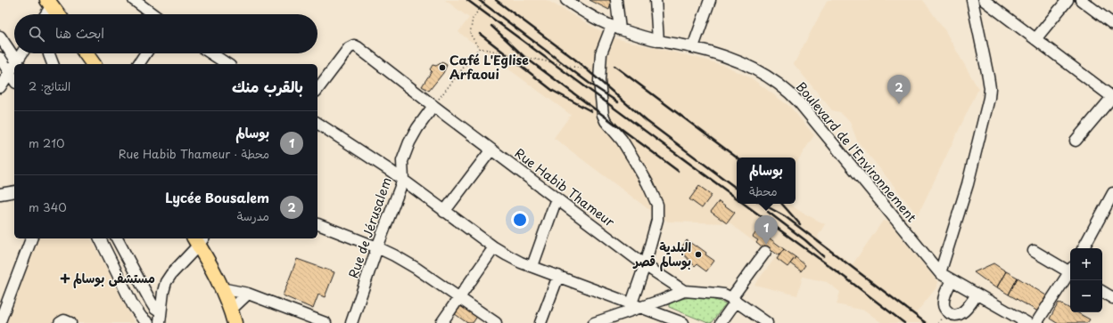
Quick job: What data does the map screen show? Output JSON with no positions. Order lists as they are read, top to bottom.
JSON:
{
  "streets": {
    "street": ["Boulevard de l'Environnement", "Rue Habib Thameur", "Rue de Jérusalem"]
  },
  "crossings": [
    ["Rue Habib Thameur", "Rue de Jérusalem"]
  ],
  "places": {
    "other": ["Café L'Eglise Arfaoui", "البلدية بوسالم قصر"],
    "health": ["مستشفى بوسالم"]
  },
  "page": {
    "search": "ابحث هنا",
    "heading": ["بالقرب منك", "النتائج: 2"],
    "pins": ["2", "1"],
    "list": [
      {
        "mark": "1",
        "name": "بوسالم",
        "note": "محطة · Rue Habib Thameur",
        "value": "210 m"
      },
      {
        "mark": "2",
        "name": "Lycée Bousalem",
        "note": "مدرسة",
        "value": "340 m"
      }
    ],
    "popup": ["بوسالم", "محطة"],
    "map_buttons": ["+", "−"]
  }
}
